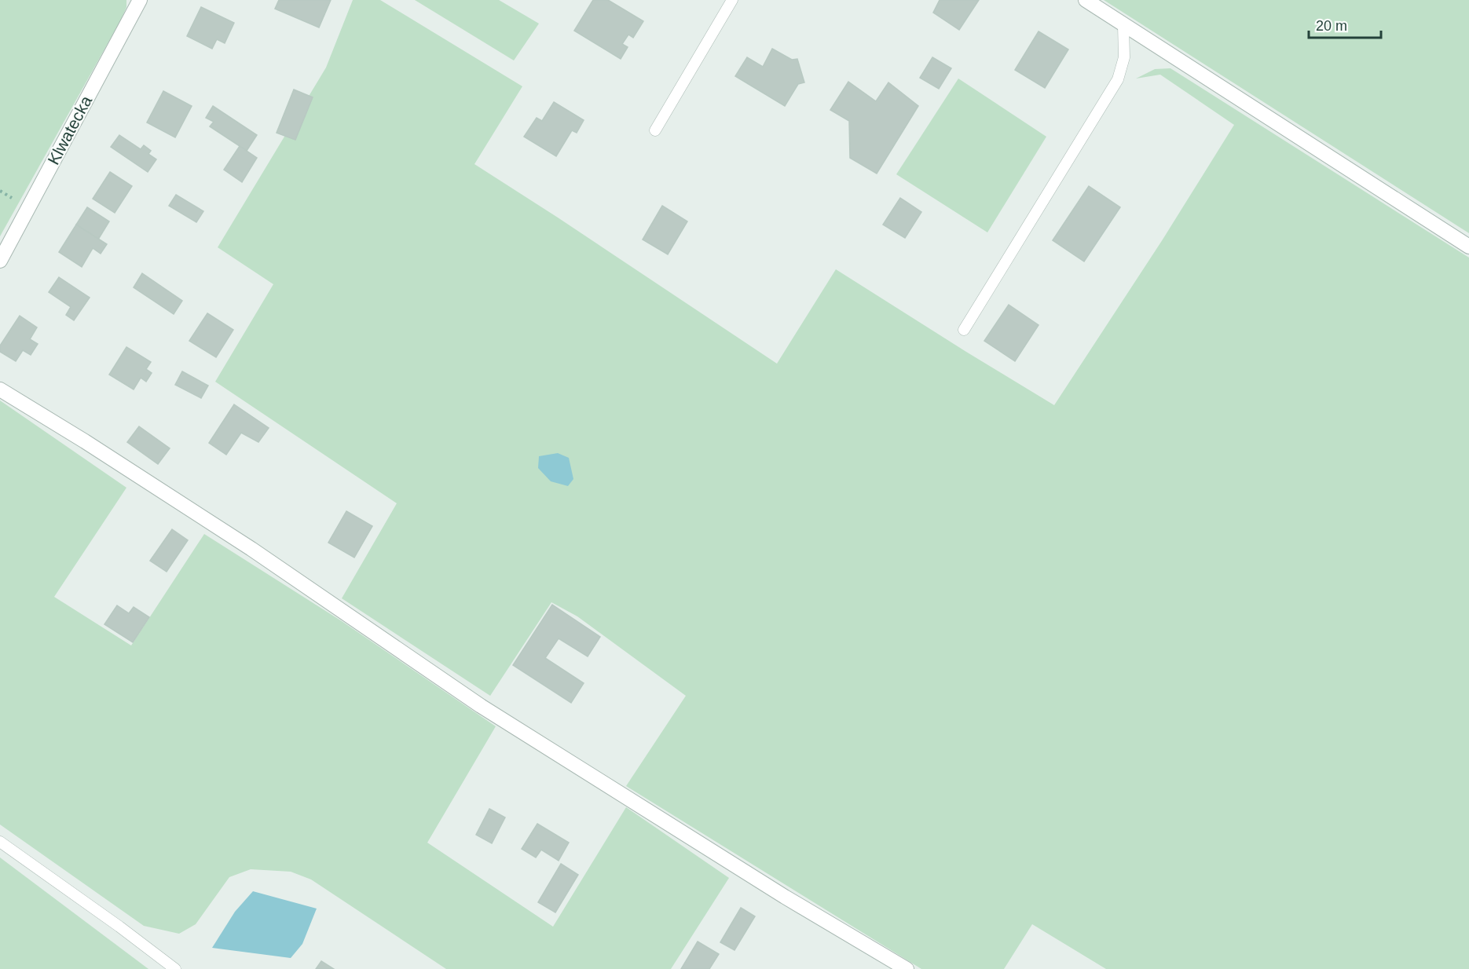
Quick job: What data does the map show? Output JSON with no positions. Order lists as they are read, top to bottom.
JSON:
{
  "streets": {
    "street": ["Klwatecka"]
  },
  "scale_bar": "20 m"
}
